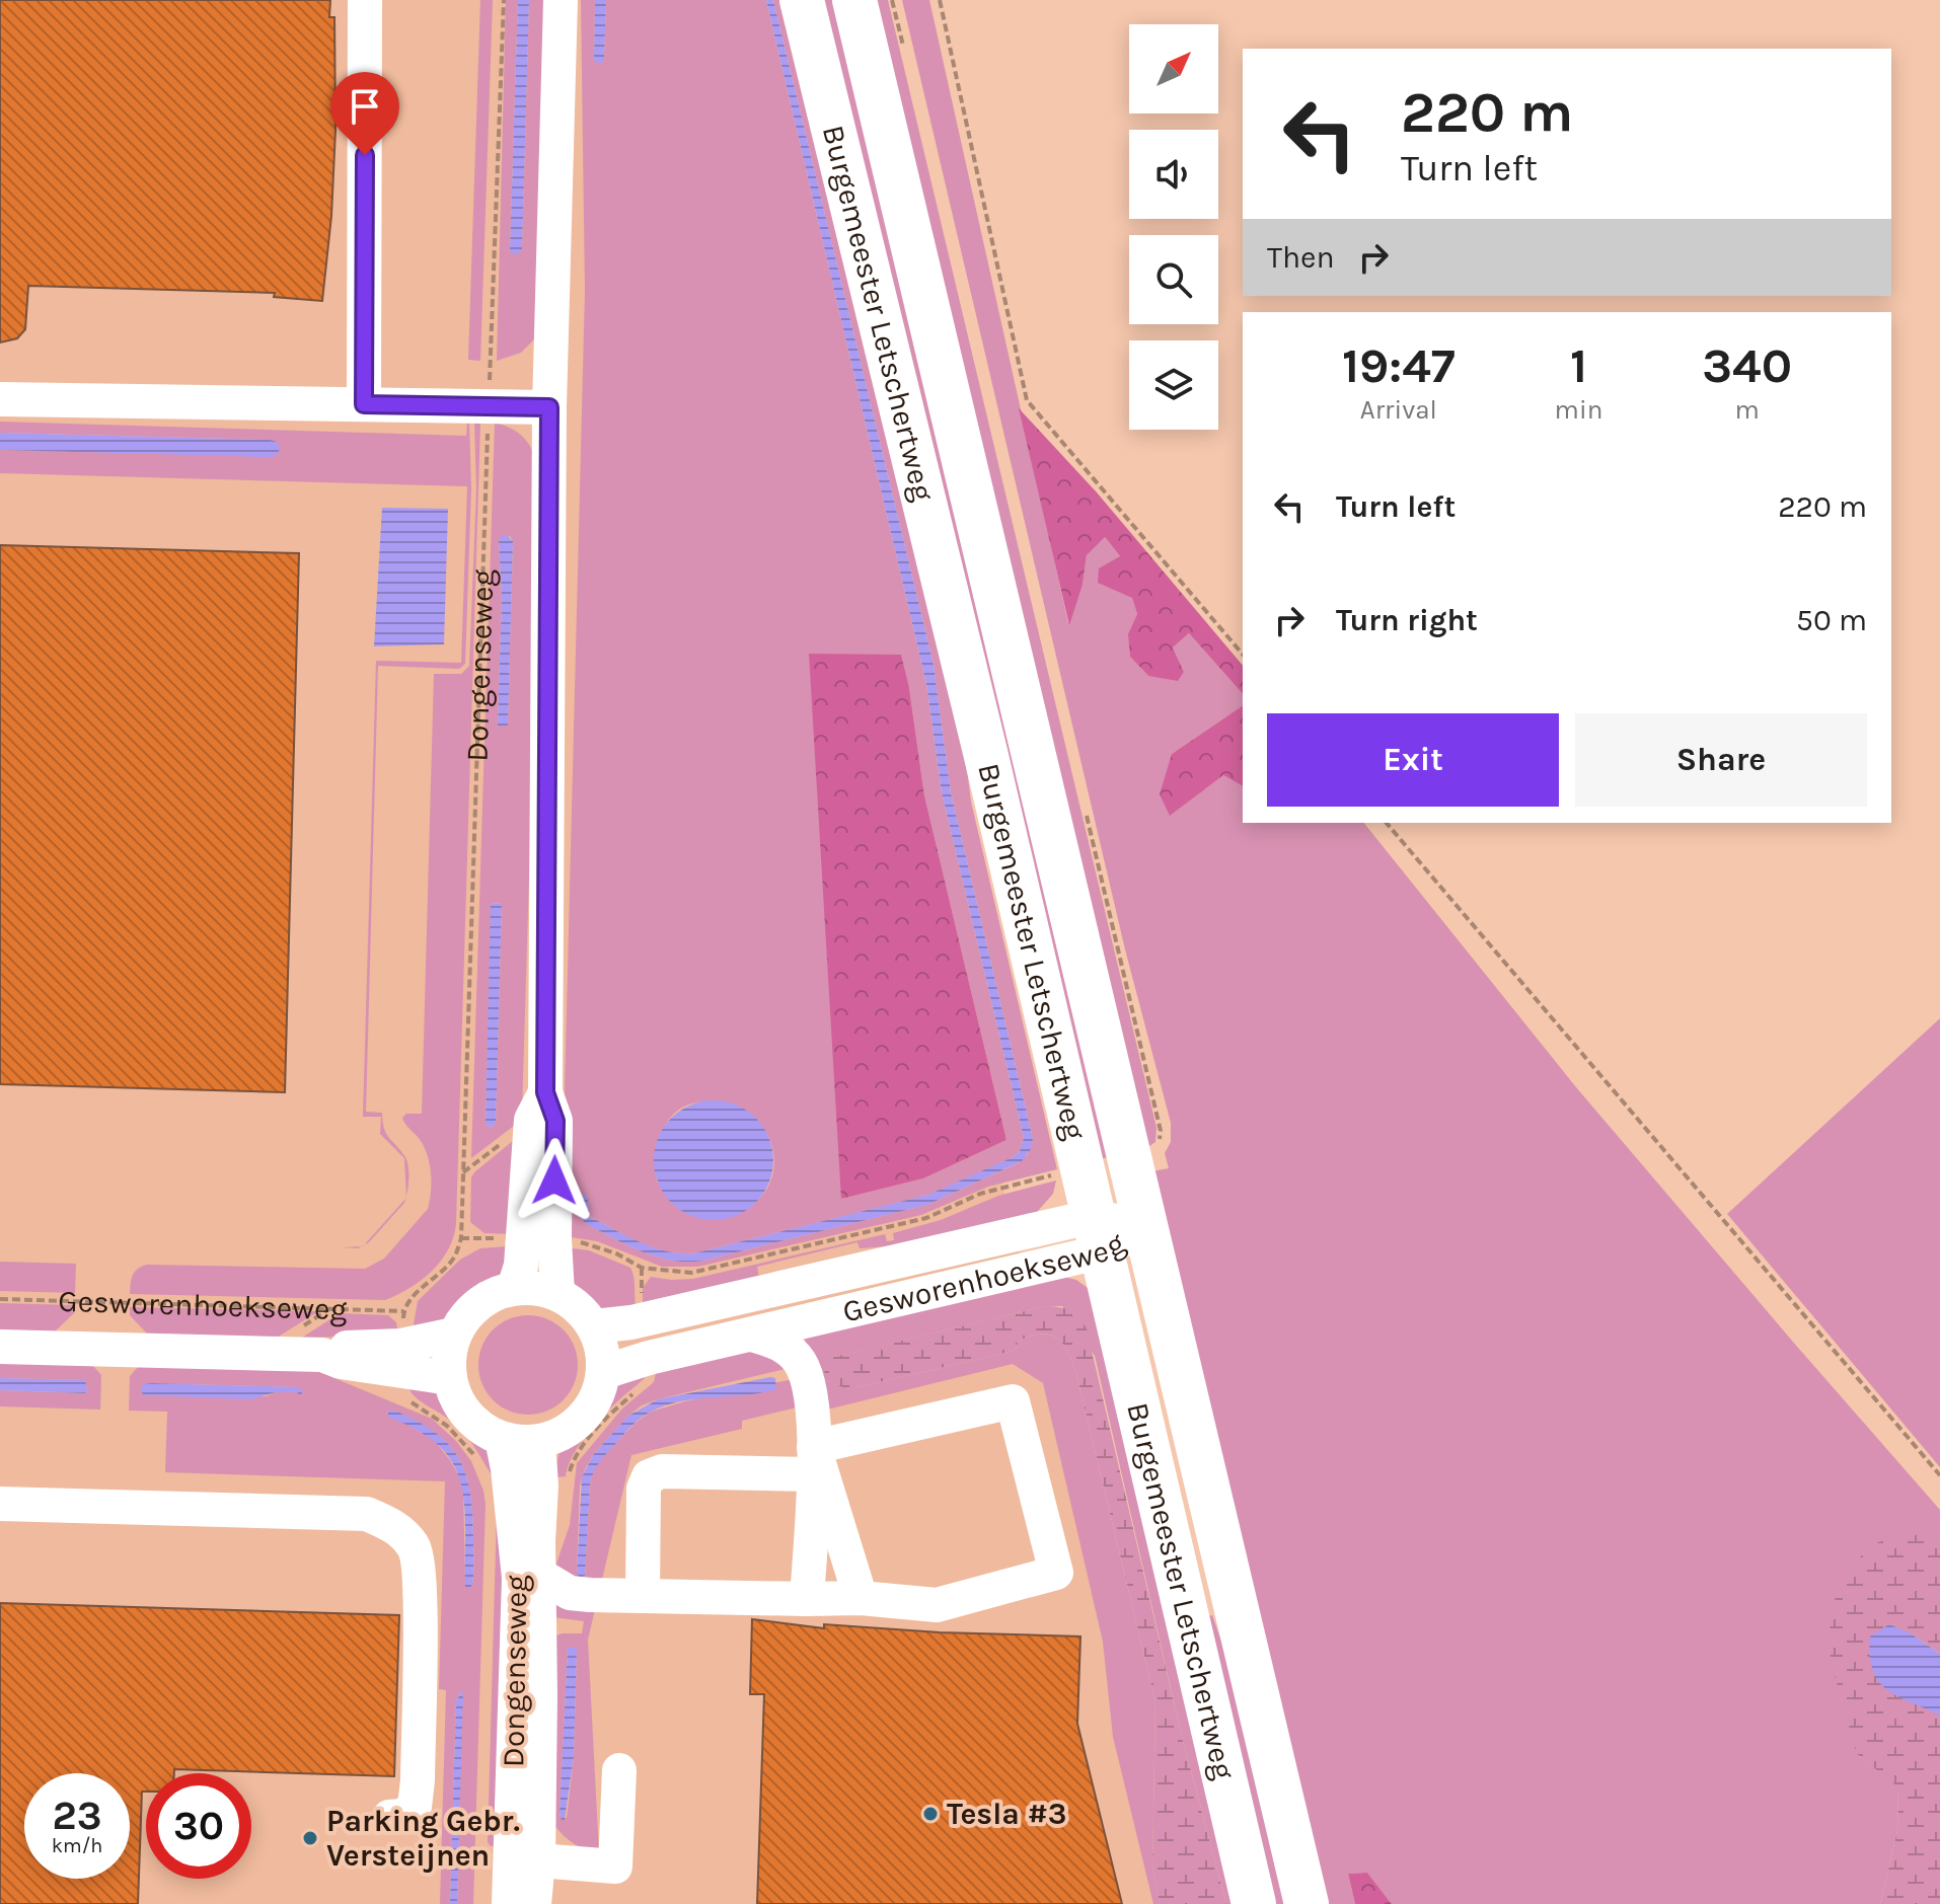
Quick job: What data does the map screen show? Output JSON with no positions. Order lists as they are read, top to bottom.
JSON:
{
  "streets": {
    "main road": ["Burgemeester Letschertweg"],
    "street": ["Dongenseweg", "Gesworenhoekseweg"]
  },
  "crossings": [
    ["Burgemeester Letschertweg", "Gesworenhoekseweg"],
    ["Dongenseweg", "Gesworenhoekseweg"]
  ],
  "places": ["Tesla #3", "Parking Gebr. Versteijnen"],
  "north": "top right",
  "page": {
    "turn": ["220 m", "Turn left"],
    "then": "Then",
    "eta": [
      "19:47",
      "Arrival",
      "1",
      "min",
      "340",
      "m"
    ],
    "list": [
      {
        "name": "Turn left",
        "value": "220 m"
      },
      {
        "name": "Turn right",
        "value": "50 m"
      }
    ],
    "buttons": ["Exit", "Share"],
    "speed": "23 km/h",
    "limit": "30"
  }
}
